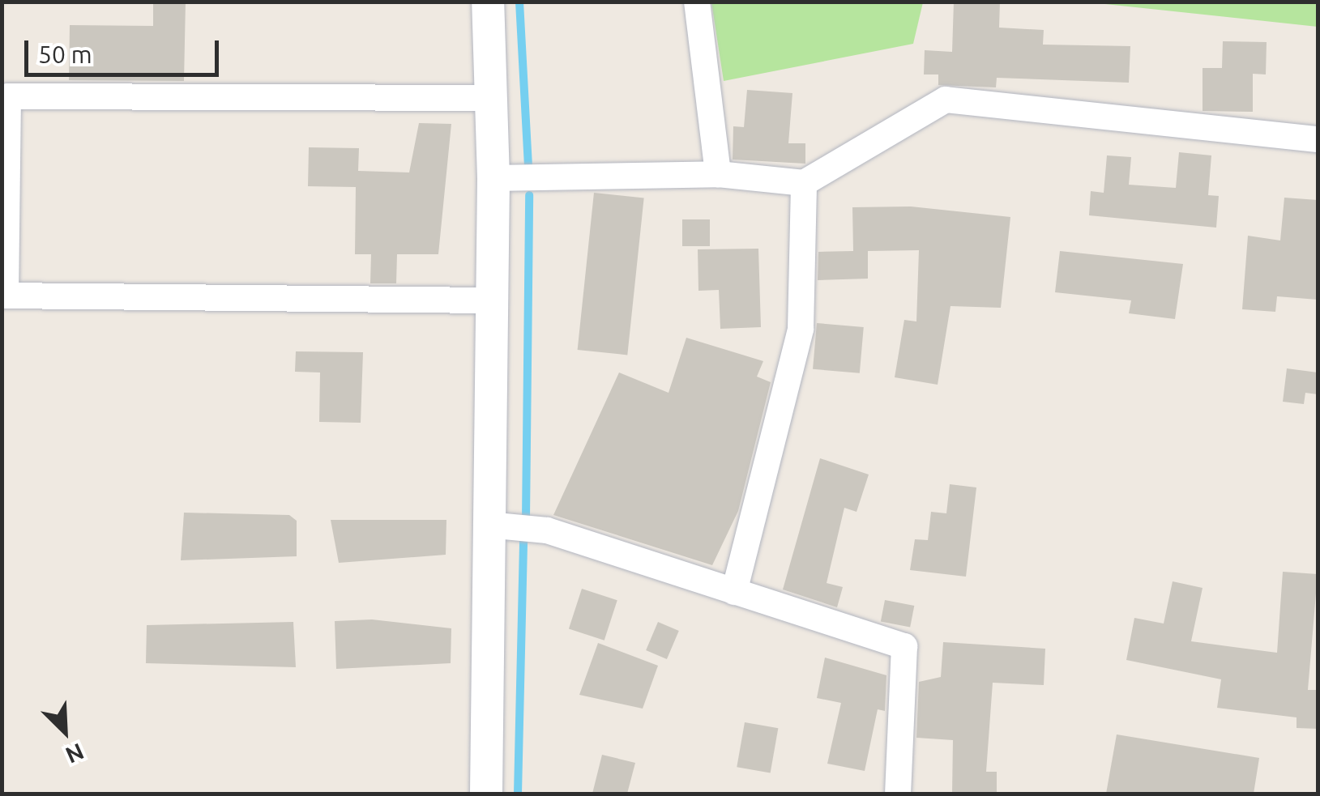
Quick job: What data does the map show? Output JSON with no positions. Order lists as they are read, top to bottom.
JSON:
{
  "scale_bar": "50 m",
  "north": "bottom right"
}
